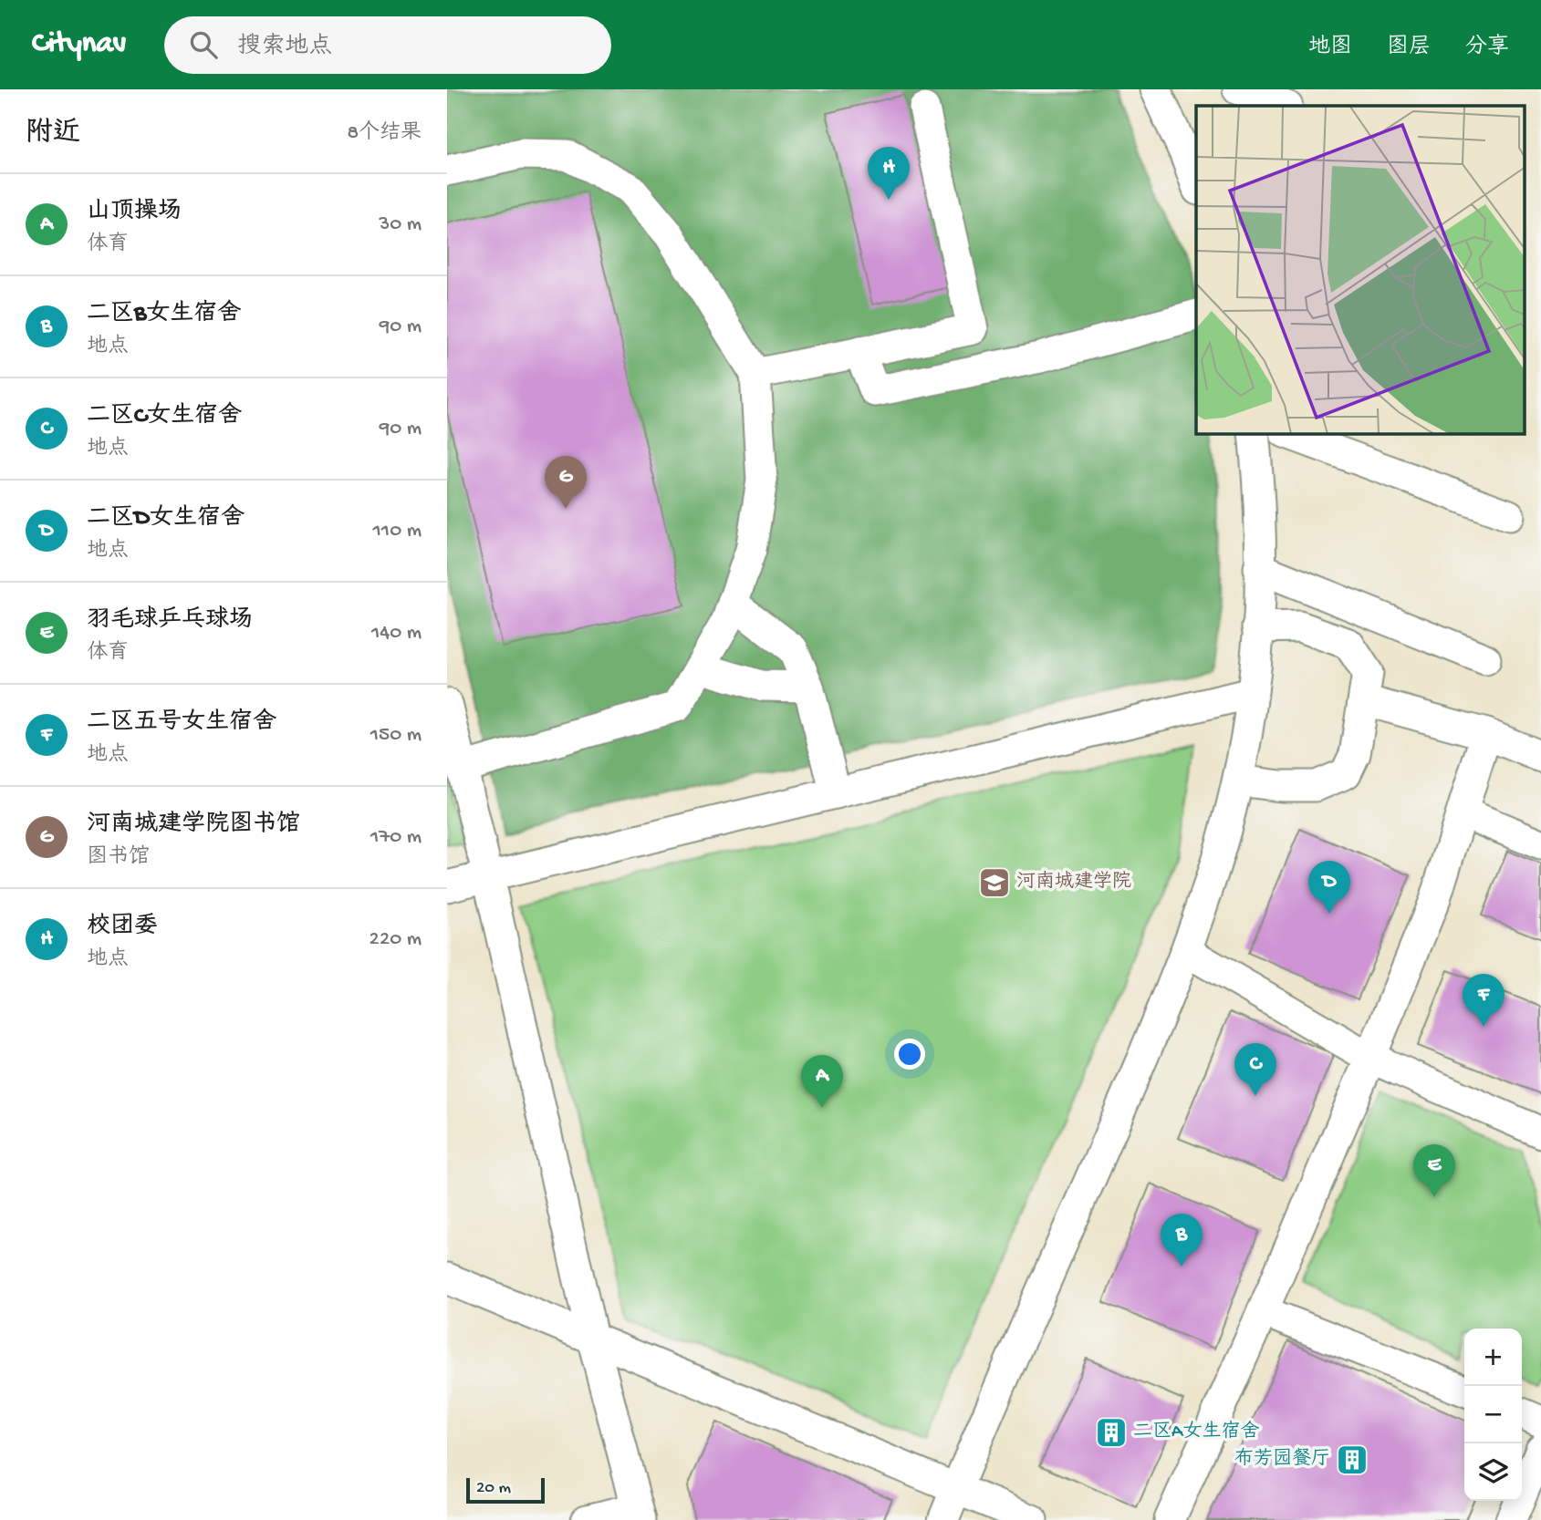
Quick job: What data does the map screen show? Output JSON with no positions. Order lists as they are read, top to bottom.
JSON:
{
  "places": {
    "school or university": ["河南城建学院"],
    "building": ["二区A女生宿舍", "布芳园餐厅"]
  },
  "scale_bar": "20 m",
  "page": {
    "header": "Citynav",
    "search": "搜索地点",
    "nav": ["地图", "图层", "分享"],
    "heading": ["附近", "8个结果"],
    "pins": [
      "H",
      "G",
      "D",
      "F",
      "C",
      "A",
      "E",
      "B"
    ],
    "list": [
      {
        "mark": "A",
        "name": "山顶操场",
        "note": "体育",
        "value": "30 m"
      },
      {
        "mark": "B",
        "name": "二区B女生宿舍",
        "note": "地点",
        "value": "90 m"
      },
      {
        "mark": "C",
        "name": "二区C女生宿舍",
        "note": "地点",
        "value": "90 m"
      },
      {
        "mark": "D",
        "name": "二区D女生宿舍",
        "note": "地点",
        "value": "110 m"
      },
      {
        "mark": "E",
        "name": "羽毛球乒乓球场",
        "note": "体育",
        "value": "140 m"
      },
      {
        "mark": "F",
        "name": "二区五号女生宿舍",
        "note": "地点",
        "value": "150 m"
      },
      {
        "mark": "G",
        "name": "河南城建学院图书馆",
        "note": "图书馆",
        "value": "170 m"
      },
      {
        "mark": "H",
        "name": "校团委",
        "note": "地点",
        "value": "220 m"
      }
    ],
    "map_buttons": ["+", "−"],
    "scale": "20 m"
  }
}
